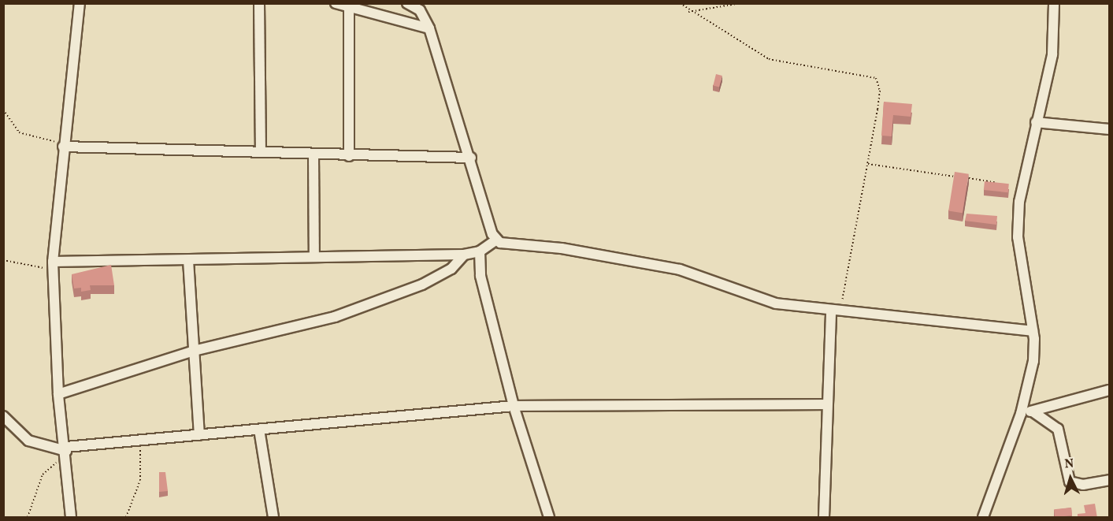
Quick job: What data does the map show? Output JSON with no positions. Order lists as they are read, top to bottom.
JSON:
{
  "north": "top"
}
